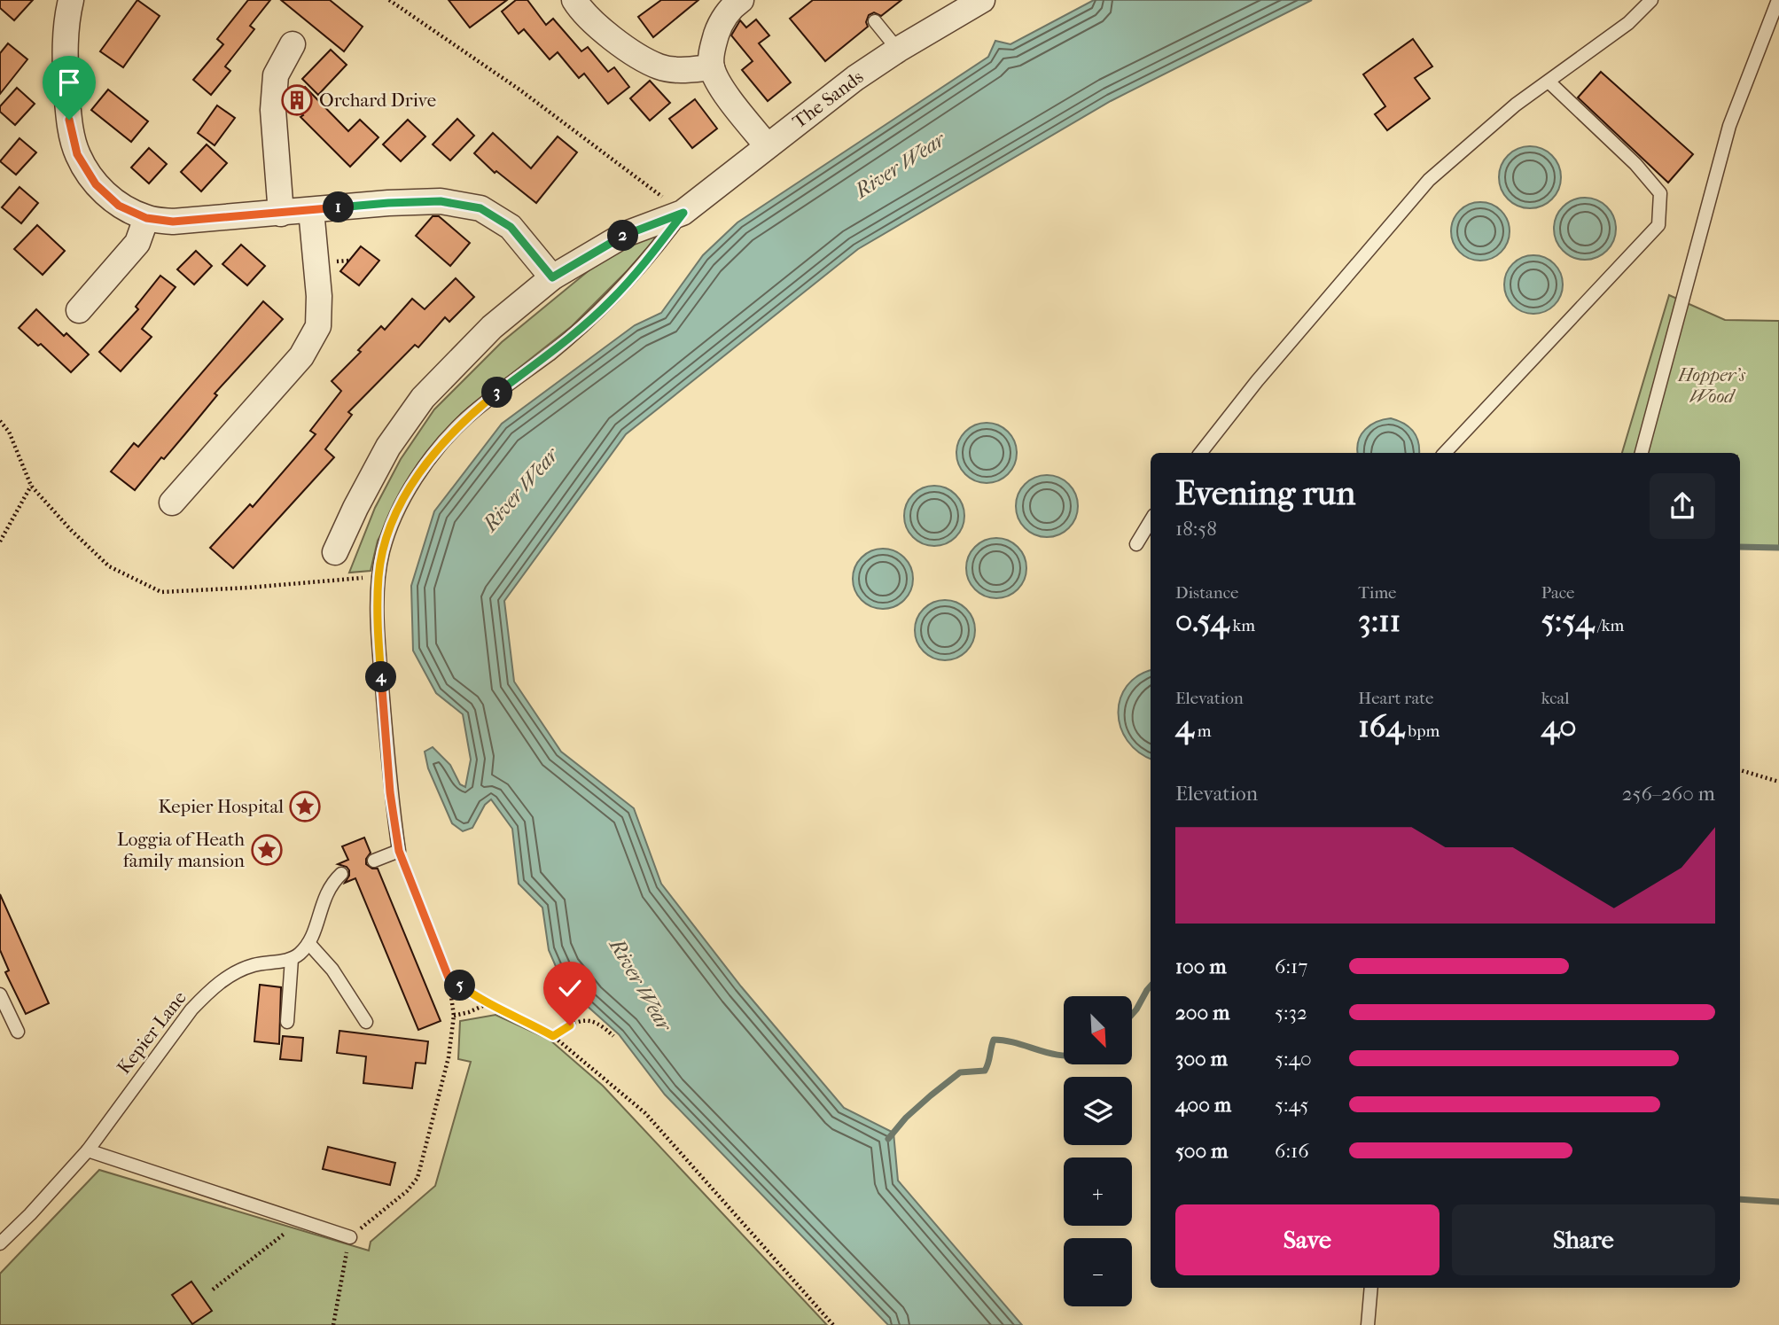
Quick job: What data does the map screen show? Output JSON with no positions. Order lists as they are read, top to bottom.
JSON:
{
  "streets": {
    "street": ["The Sands"],
    "lane": ["Kepier Lane"]
  },
  "water": ["River Wear"],
  "parks": ["Hopper's Wood"],
  "places": {
    "building": ["Orchard Drive"],
    "place": ["Kepier Hospital", "Loggia of Heath family mansion"]
  },
  "north": "bottom right",
  "page": {
    "pins": [
      "1",
      "2",
      "3",
      "4",
      "5"
    ],
    "heading": ["Evening run", "18:58"],
    "stats": [
      ["Distance", "0.54 km"],
      ["Time", "3:11"],
      ["Pace", "5:54 /km"],
      ["Elevation", "4 m"],
      ["Heart rate", "164 bpm"],
      ["kcal", "40"]
    ],
    "chart": ["Elevation", "256–260 m"],
    "list": [
      {
        "name": "100 m",
        "note": "6:17"
      },
      {
        "name": "200 m",
        "note": "5:32"
      },
      {
        "name": "300 m",
        "note": "5:40"
      },
      {
        "name": "400 m",
        "note": "5:45"
      },
      {
        "name": "500 m",
        "note": "6:16"
      }
    ],
    "map_buttons": ["+", "−"],
    "buttons": ["Save", "Share"]
  }
}
